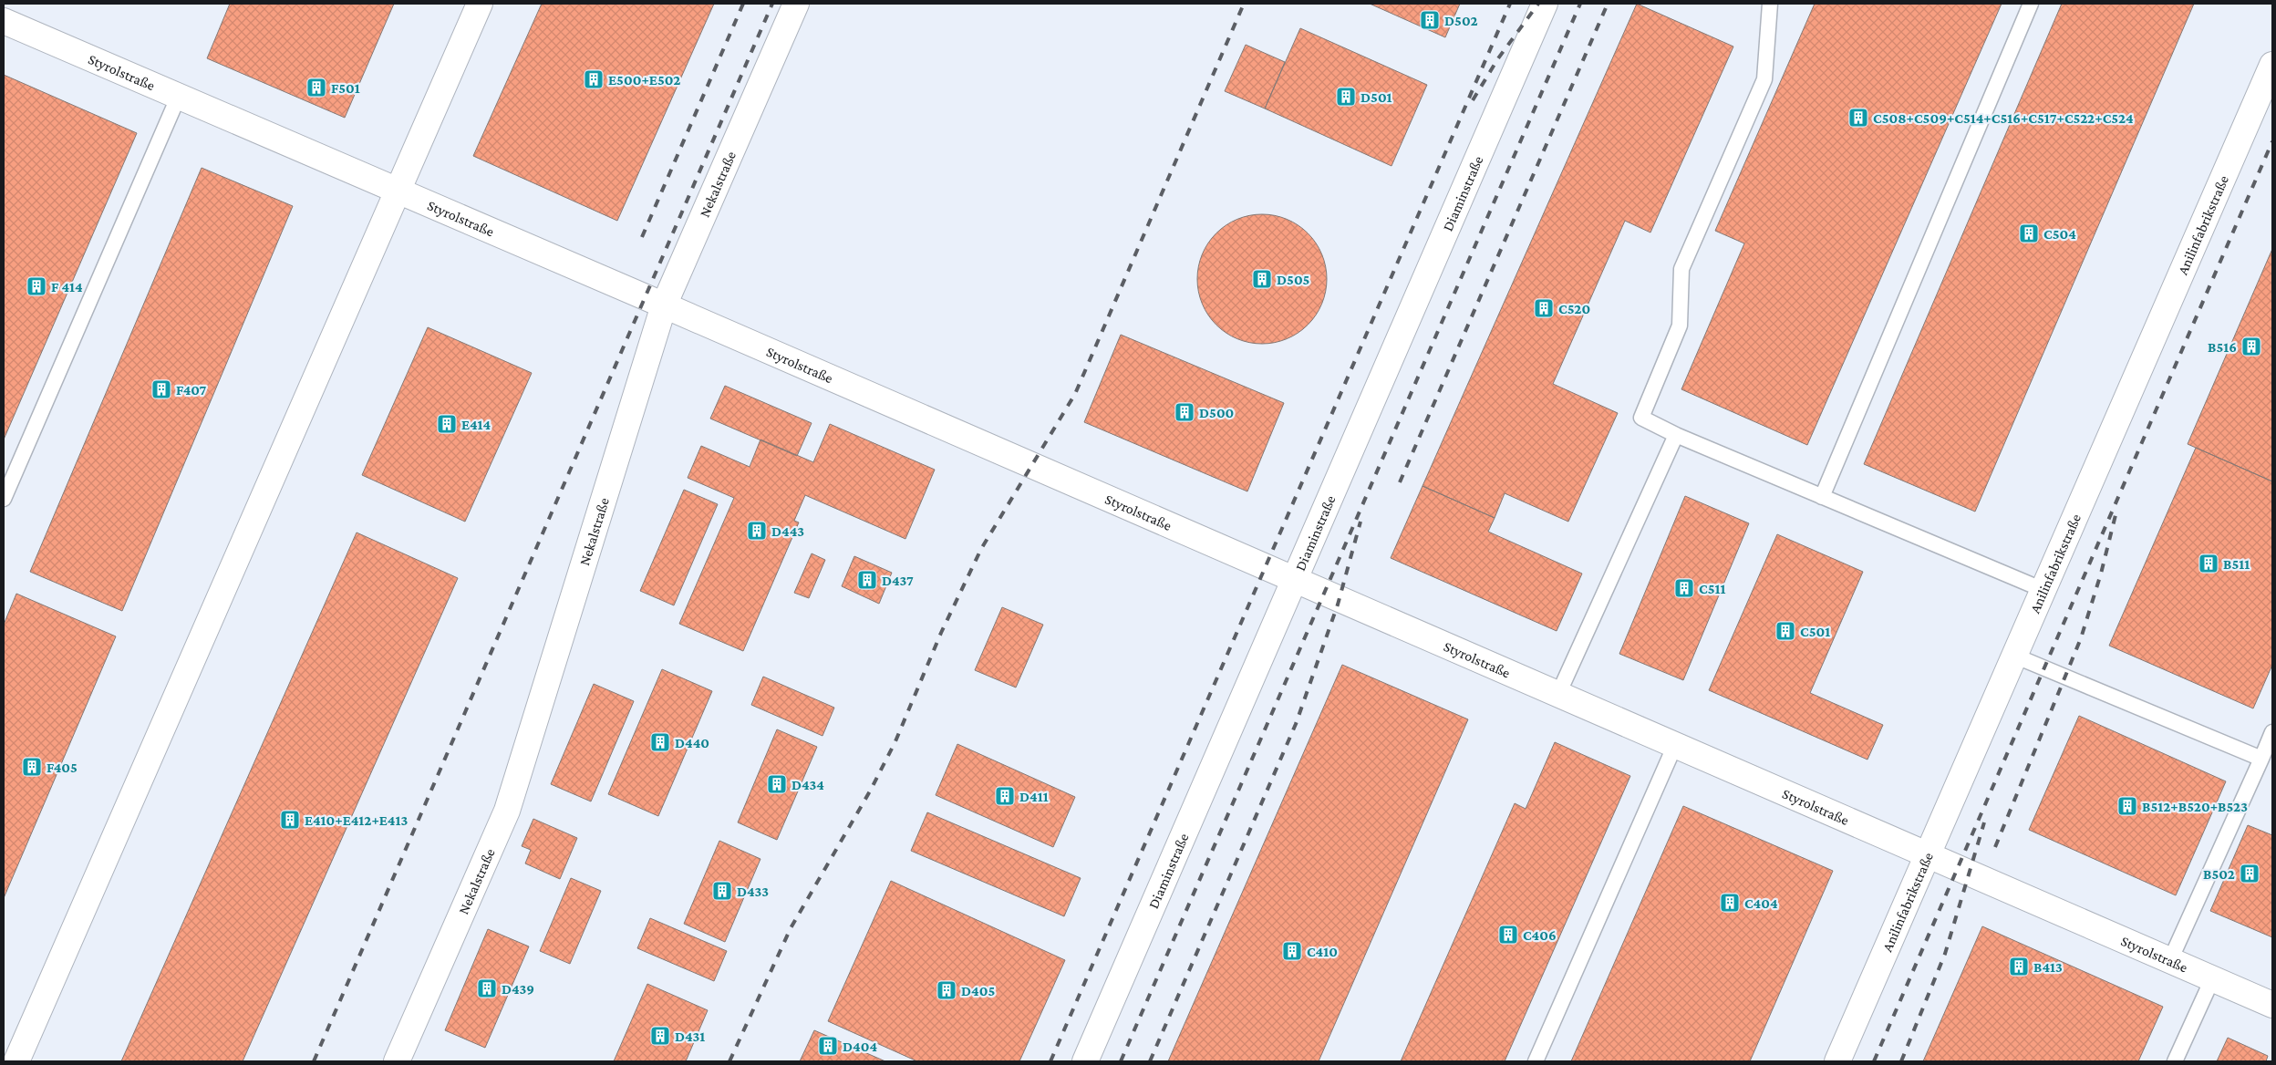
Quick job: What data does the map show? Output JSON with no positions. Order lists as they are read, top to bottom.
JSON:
{
  "streets": {
    "street": [
      "Styrolstraße",
      "Nekalstraße",
      "Diaminstraße",
      "Anilinfabrikstraße"
    ]
  },
  "crossings": [
    ["Styrolstraße", "Nekalstraße"],
    ["Styrolstraße", "Diaminstraße"],
    ["Styrolstraße", "Anilinfabrikstraße"]
  ],
  "places": {
    "building": [
      "D502",
      "E500+E502",
      "F501",
      "D501",
      "C508+C509+C514+C516+C517+C522+C524",
      "C504",
      "D505",
      "F 414",
      "C520",
      "B516",
      "F407",
      "D500",
      "E414",
      "D443",
      "B511",
      "D437",
      "C511",
      "C501",
      "D440",
      "F405",
      "D434",
      "D411",
      "B512+B520+B523",
      "E410+E412+E413",
      "B502",
      "D433",
      "C404",
      "C406",
      "C410",
      "B413",
      "D439",
      "D405",
      "D431",
      "D404"
    ]
  }
}
